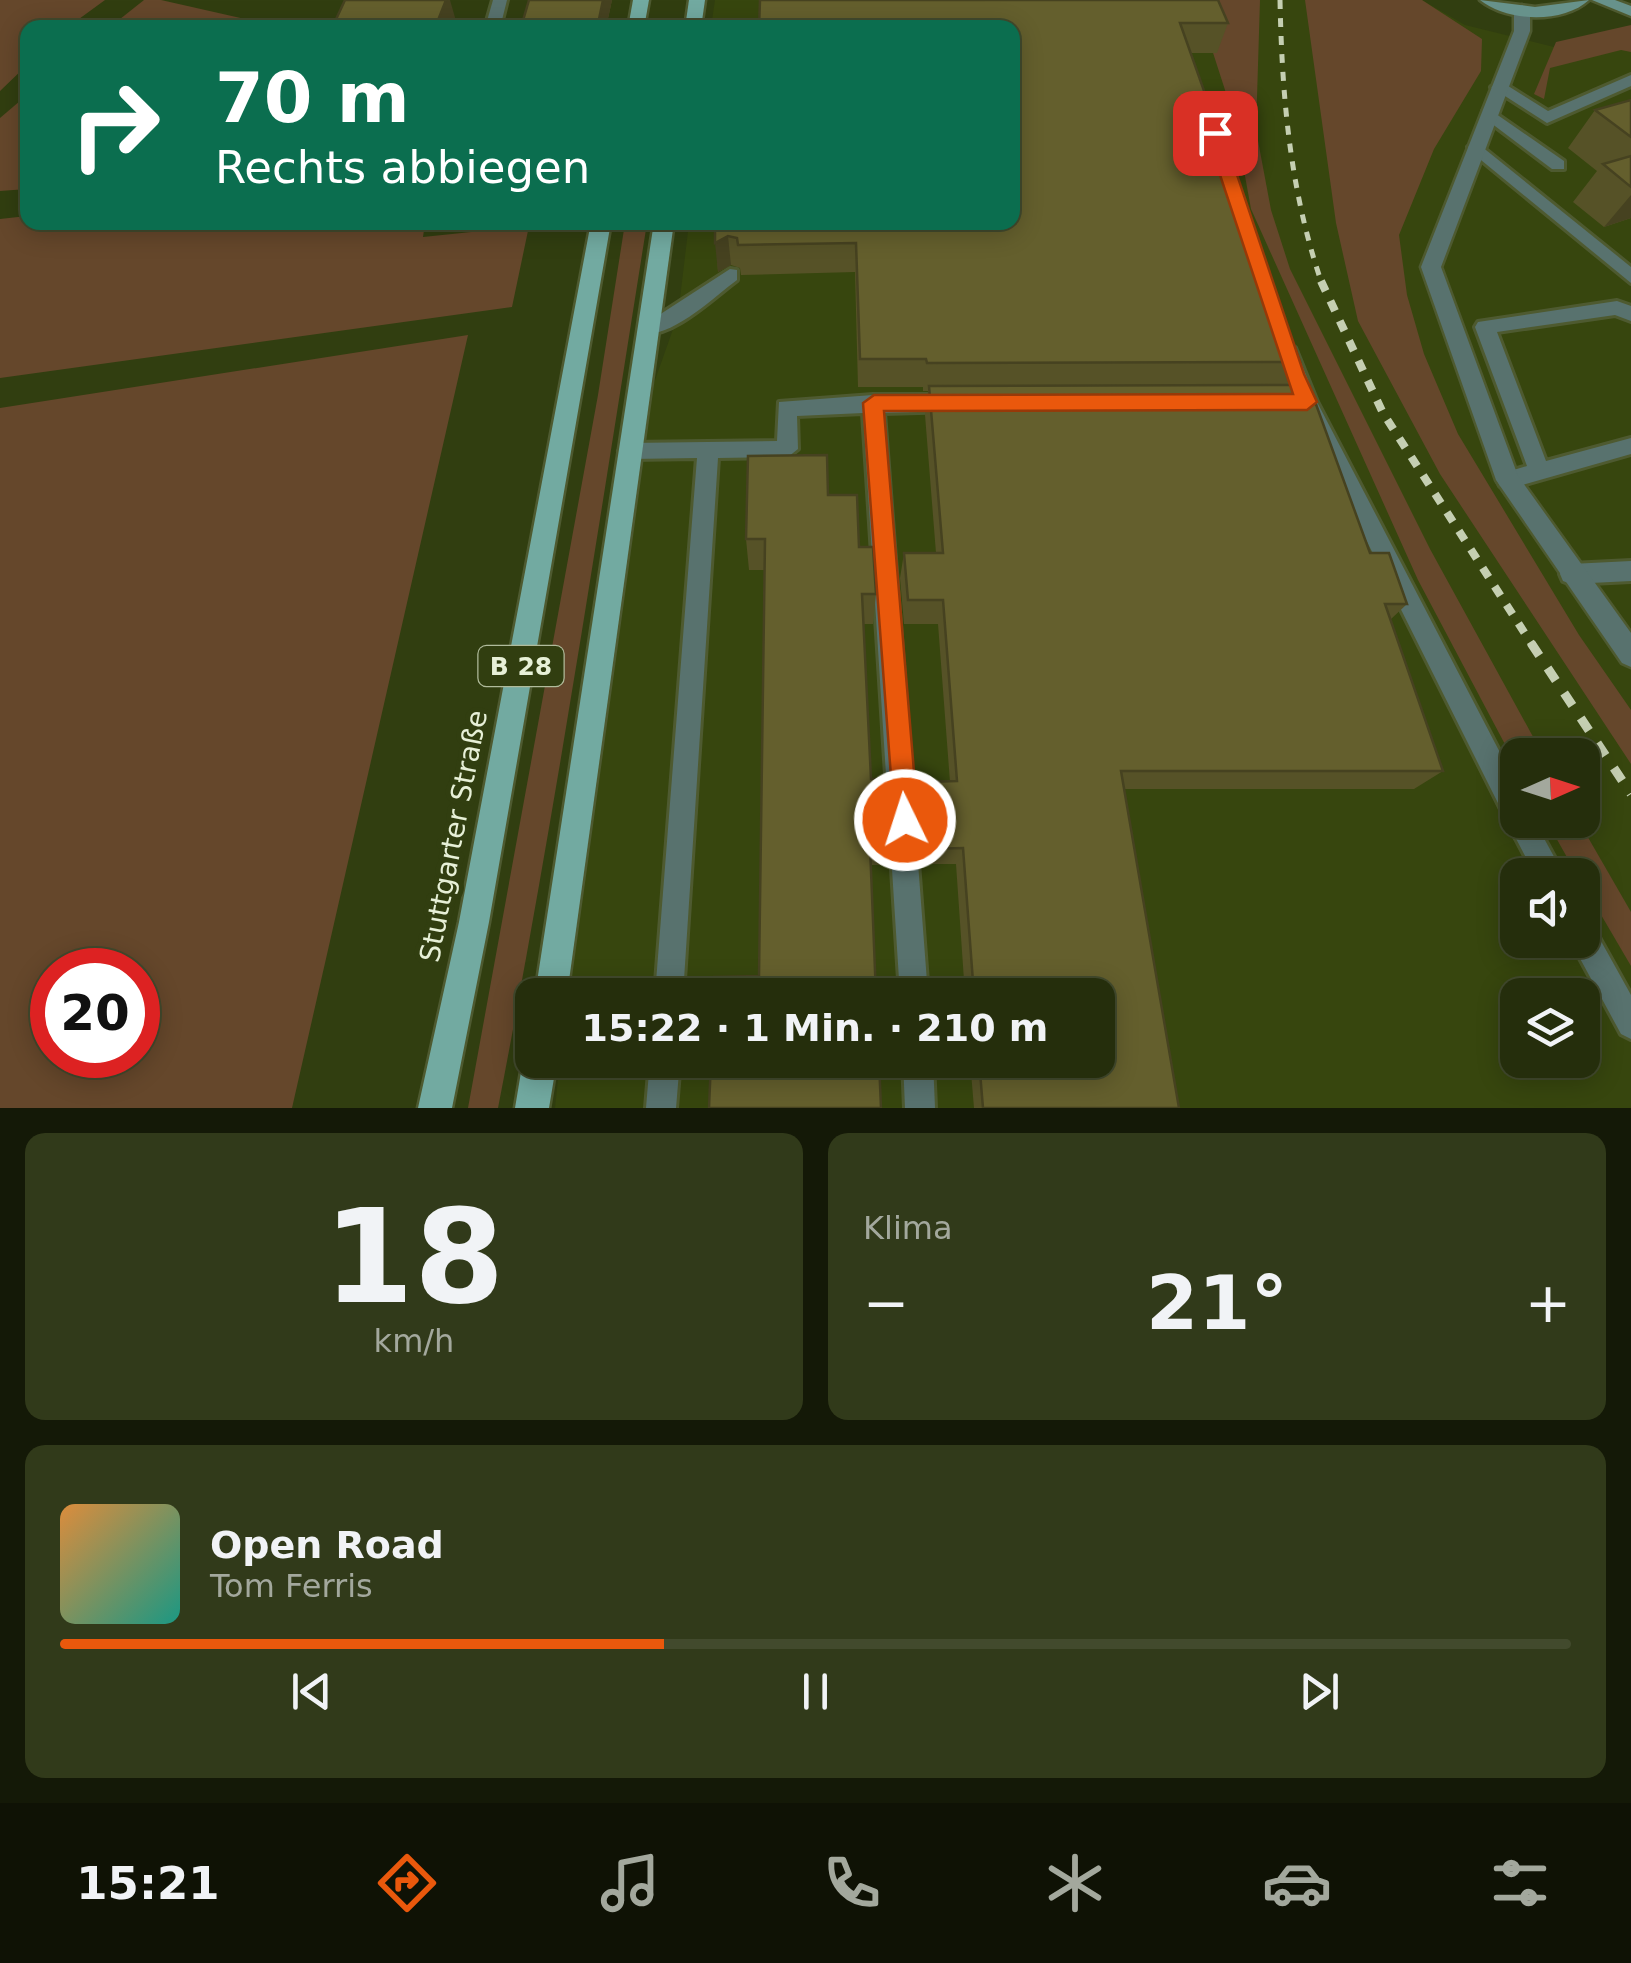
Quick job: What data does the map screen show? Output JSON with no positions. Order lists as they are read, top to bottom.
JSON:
{
  "streets": {
    "main road": ["B 28", "Stuttgarter Straße"]
  },
  "north": "right",
  "page": {
    "turn": ["70 m", "Rechts abbiegen"],
    "limit": "20",
    "trip": "15:22 · 1 Min. · 210 m",
    "tile": [
      ["18", "km/h"],
      "Klima"
    ],
    "heat": ["−", "21°", "+"],
    "song": ["Open Road", "Tom Ferris"],
    "tabs": "15:21"
  }
}
